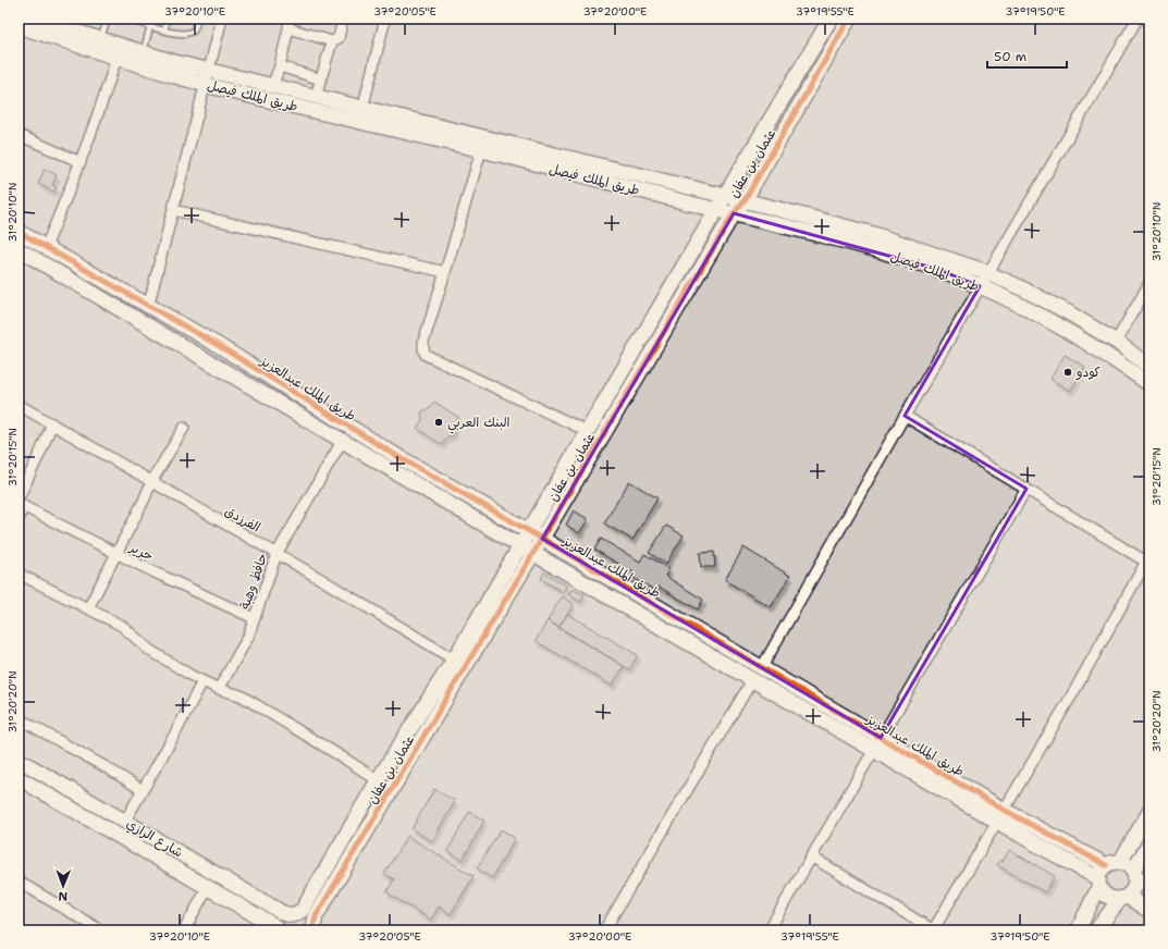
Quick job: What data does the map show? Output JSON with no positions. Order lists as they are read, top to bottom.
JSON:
{
  "streets": {
    "street": [
      "طريق الملك فيصل",
      "عثمان بن عفان",
      "طريق الملك عبدالعزيز",
      "الفرزدق",
      "جرير",
      "حافظ وهبة",
      "شارع الرازي"
    ]
  },
  "crossings": [
    ["طريق الملك فيصل", "عثمان بن عفان"],
    ["عثمان بن عفان", "طريق الملك عبدالعزيز"],
    ["عثمان بن عفان", "الفرزدق"],
    ["عثمان بن عفان", "شارع الرازي"],
    ["طريق الملك عبدالعزيز", "حافظ وهبة"],
    ["الفرزدق", "حافظ وهبة"],
    ["جرير", "حافظ وهبة"]
  ],
  "places": ["كودو", "البنك العربي"],
  "scale_bar": "50 m",
  "north": "bottom",
  "coordinates": [
    "37°20'10\"E",
    "37°20'05\"E",
    "37°20'00\"E",
    "37°19'55\"E",
    "37°19'50\"E",
    "31°20'10\"N",
    "31°20'15\"N",
    "31°20'20\"N"
  ]
}
